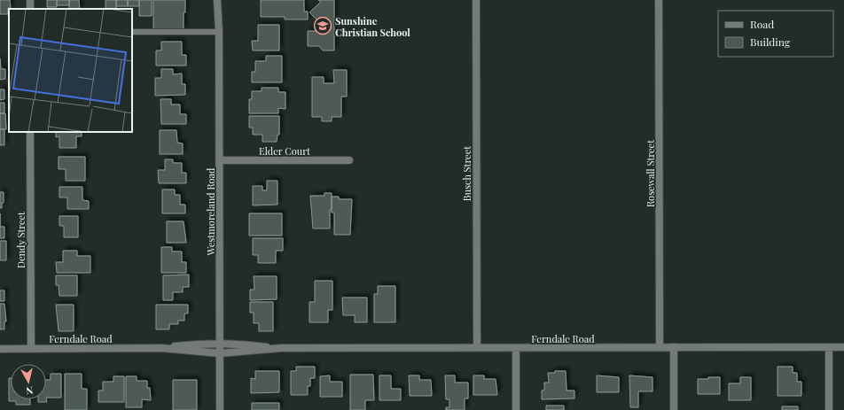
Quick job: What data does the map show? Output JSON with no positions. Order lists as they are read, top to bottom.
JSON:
{
  "streets": {
    "street": [
      "Elder Court",
      "Busch Street",
      "Rosewall Street",
      "Westmoreland Road",
      "Dendy Street",
      "Ferndale Road"
    ]
  },
  "crossings": [
    ["Elder Court", "Westmoreland Road"],
    ["Busch Street", "Ferndale Road"],
    ["Rosewall Street", "Ferndale Road"],
    ["Westmoreland Road", "Ferndale Road"],
    ["Dendy Street", "Ferndale Road"]
  ],
  "places": {
    "school or university": ["Sunshine Christian School"]
  },
  "legend": ["Road", "Building"],
  "north": "bottom"
}
